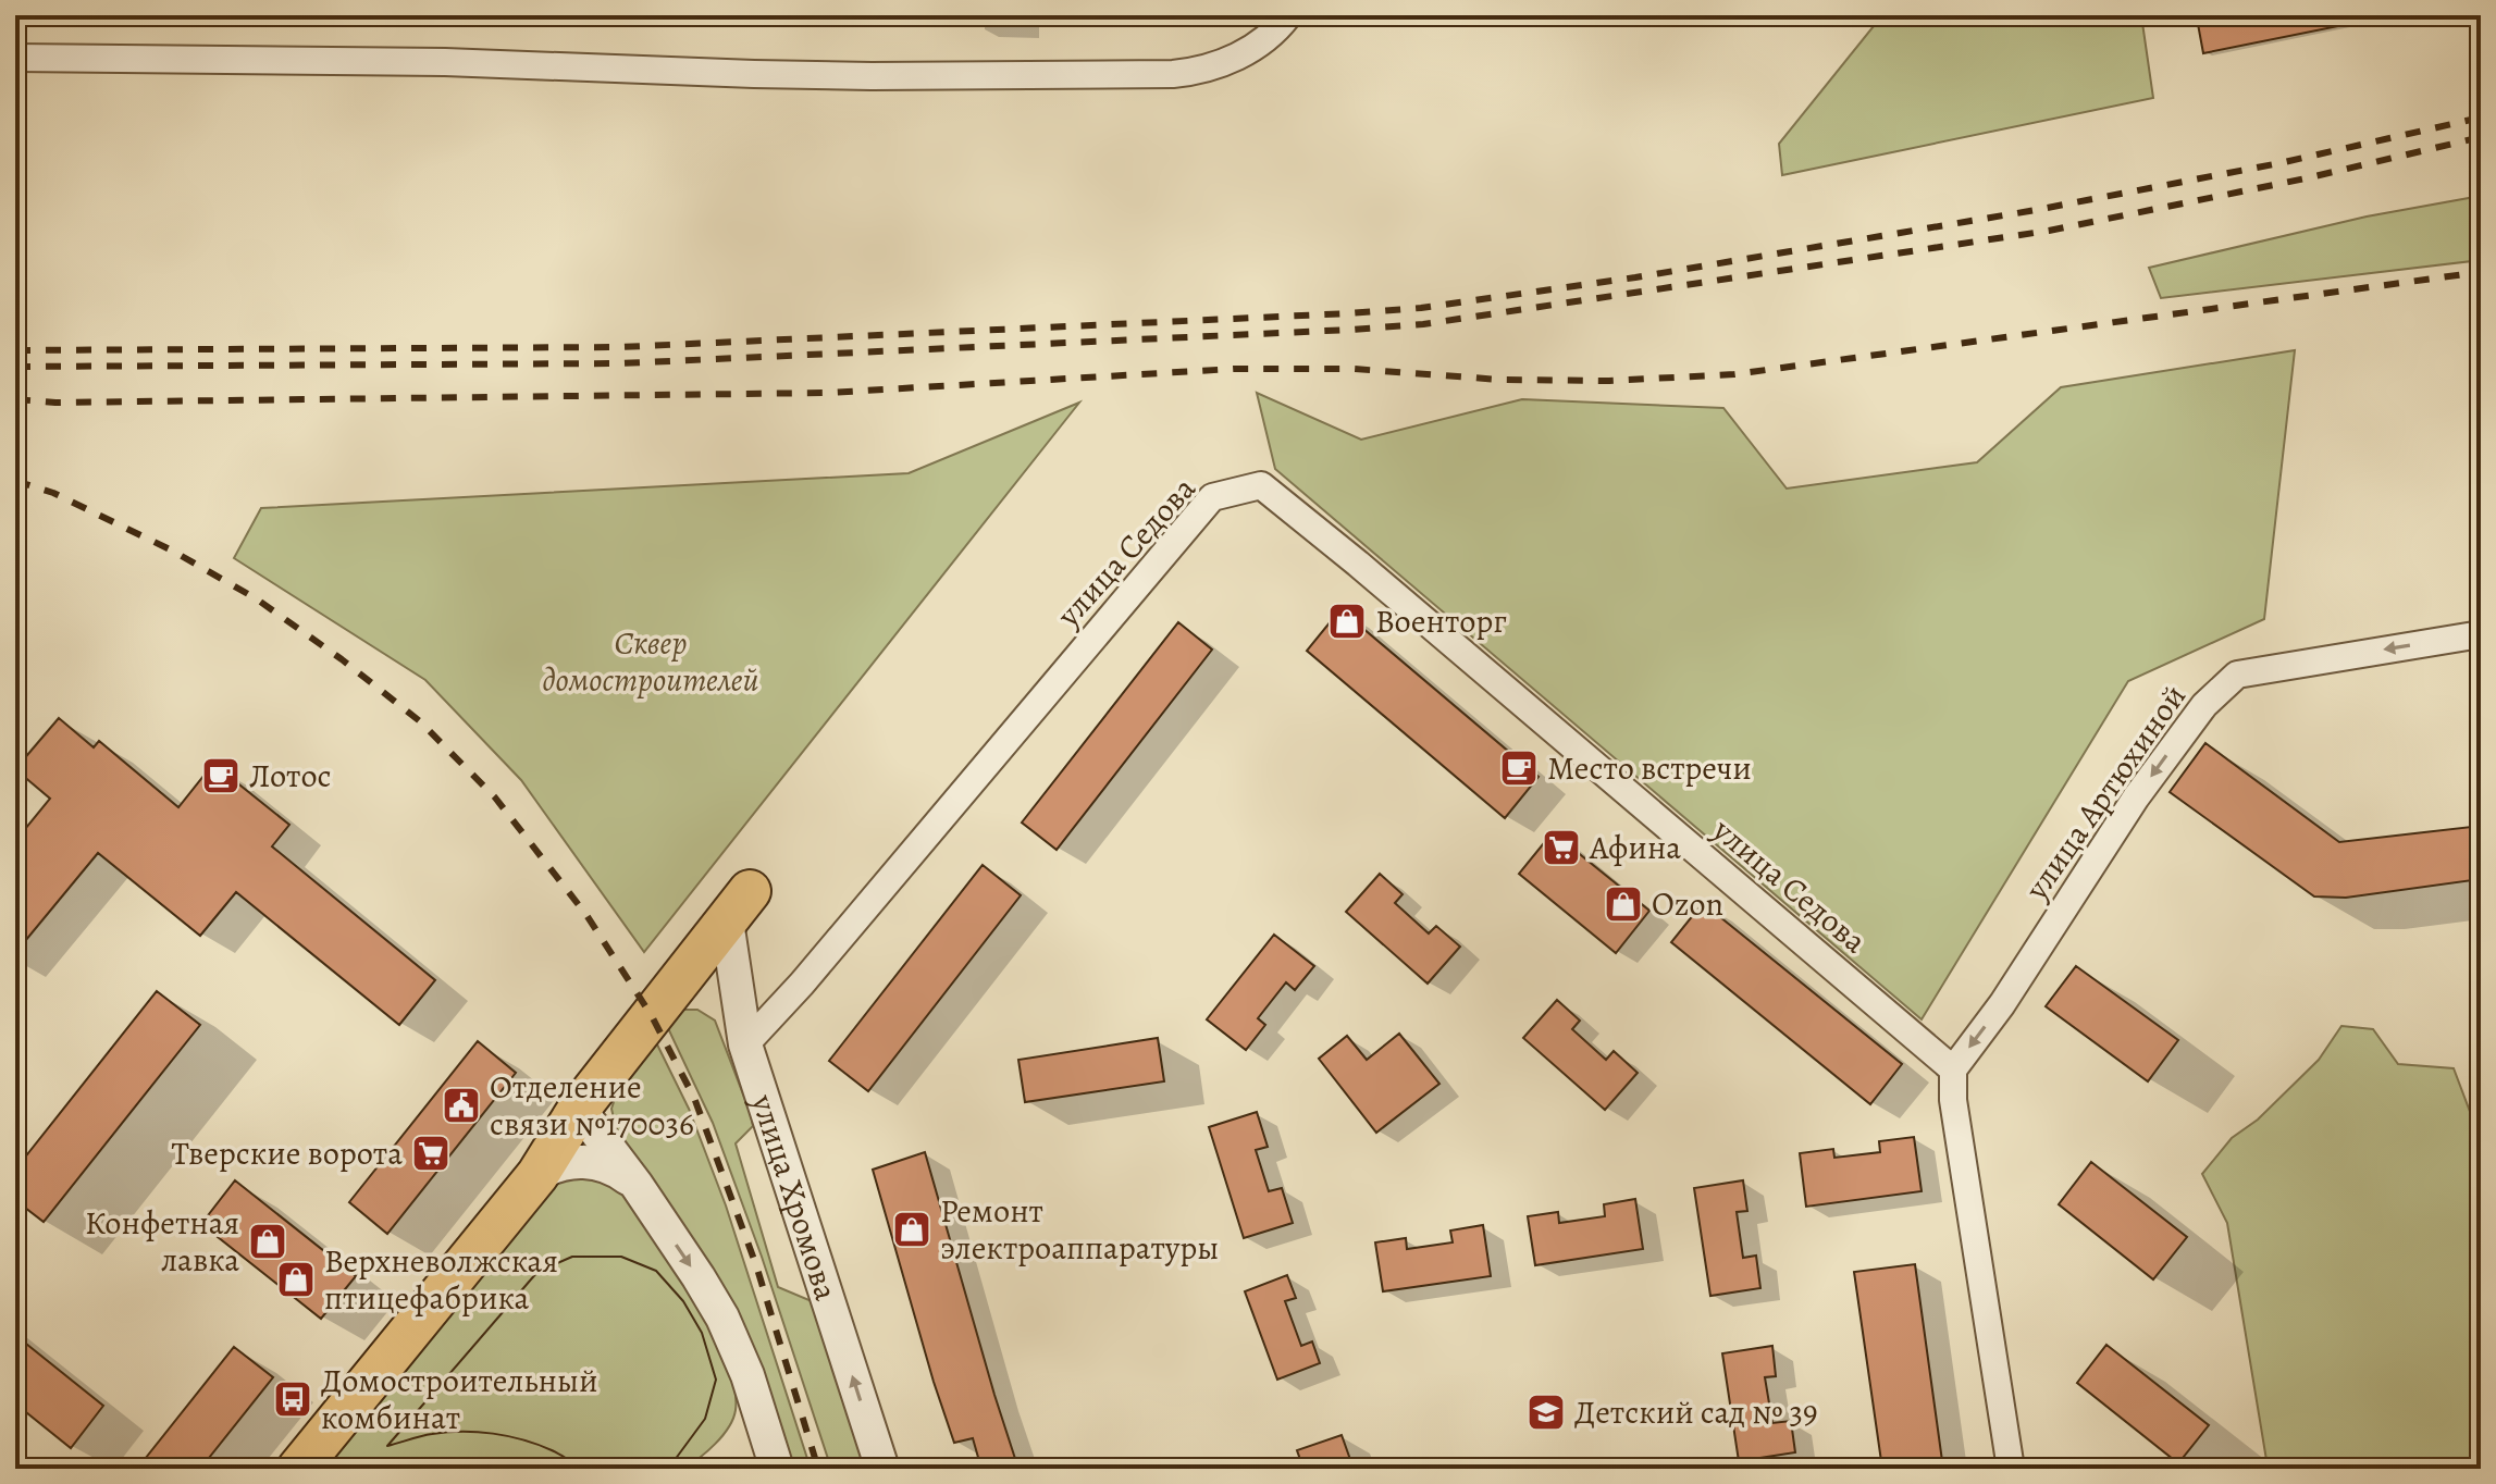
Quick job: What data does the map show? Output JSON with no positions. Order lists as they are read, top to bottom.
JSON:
{
  "streets": {
    "street": ["улица Седова", "улица Артюхиной", "улица Хромова"]
  },
  "crossings": [
    ["улица Седова", "улица Артюхиной"],
    ["улица Седова", "улица Хромова"]
  ],
  "one_way": ["улица Артюхиной"],
  "parks": ["Сквер домостроителей"],
  "places": {
    "shop": [
      "Военторг",
      "Ozon",
      "Ремонт электроаппаратуры",
      "Конфетная лавка",
      "Верхневолжская птицефабрика"
    ],
    "cafe": ["Место встречи", "Лотос"],
    "supermarket": ["Афина", "Тверские ворота"],
    "public building": ["Отделение связи №170036"],
    "bus stop": ["Домостроительный комбинат"],
    "school or university": ["Детский сад № 39"]
  }
}
